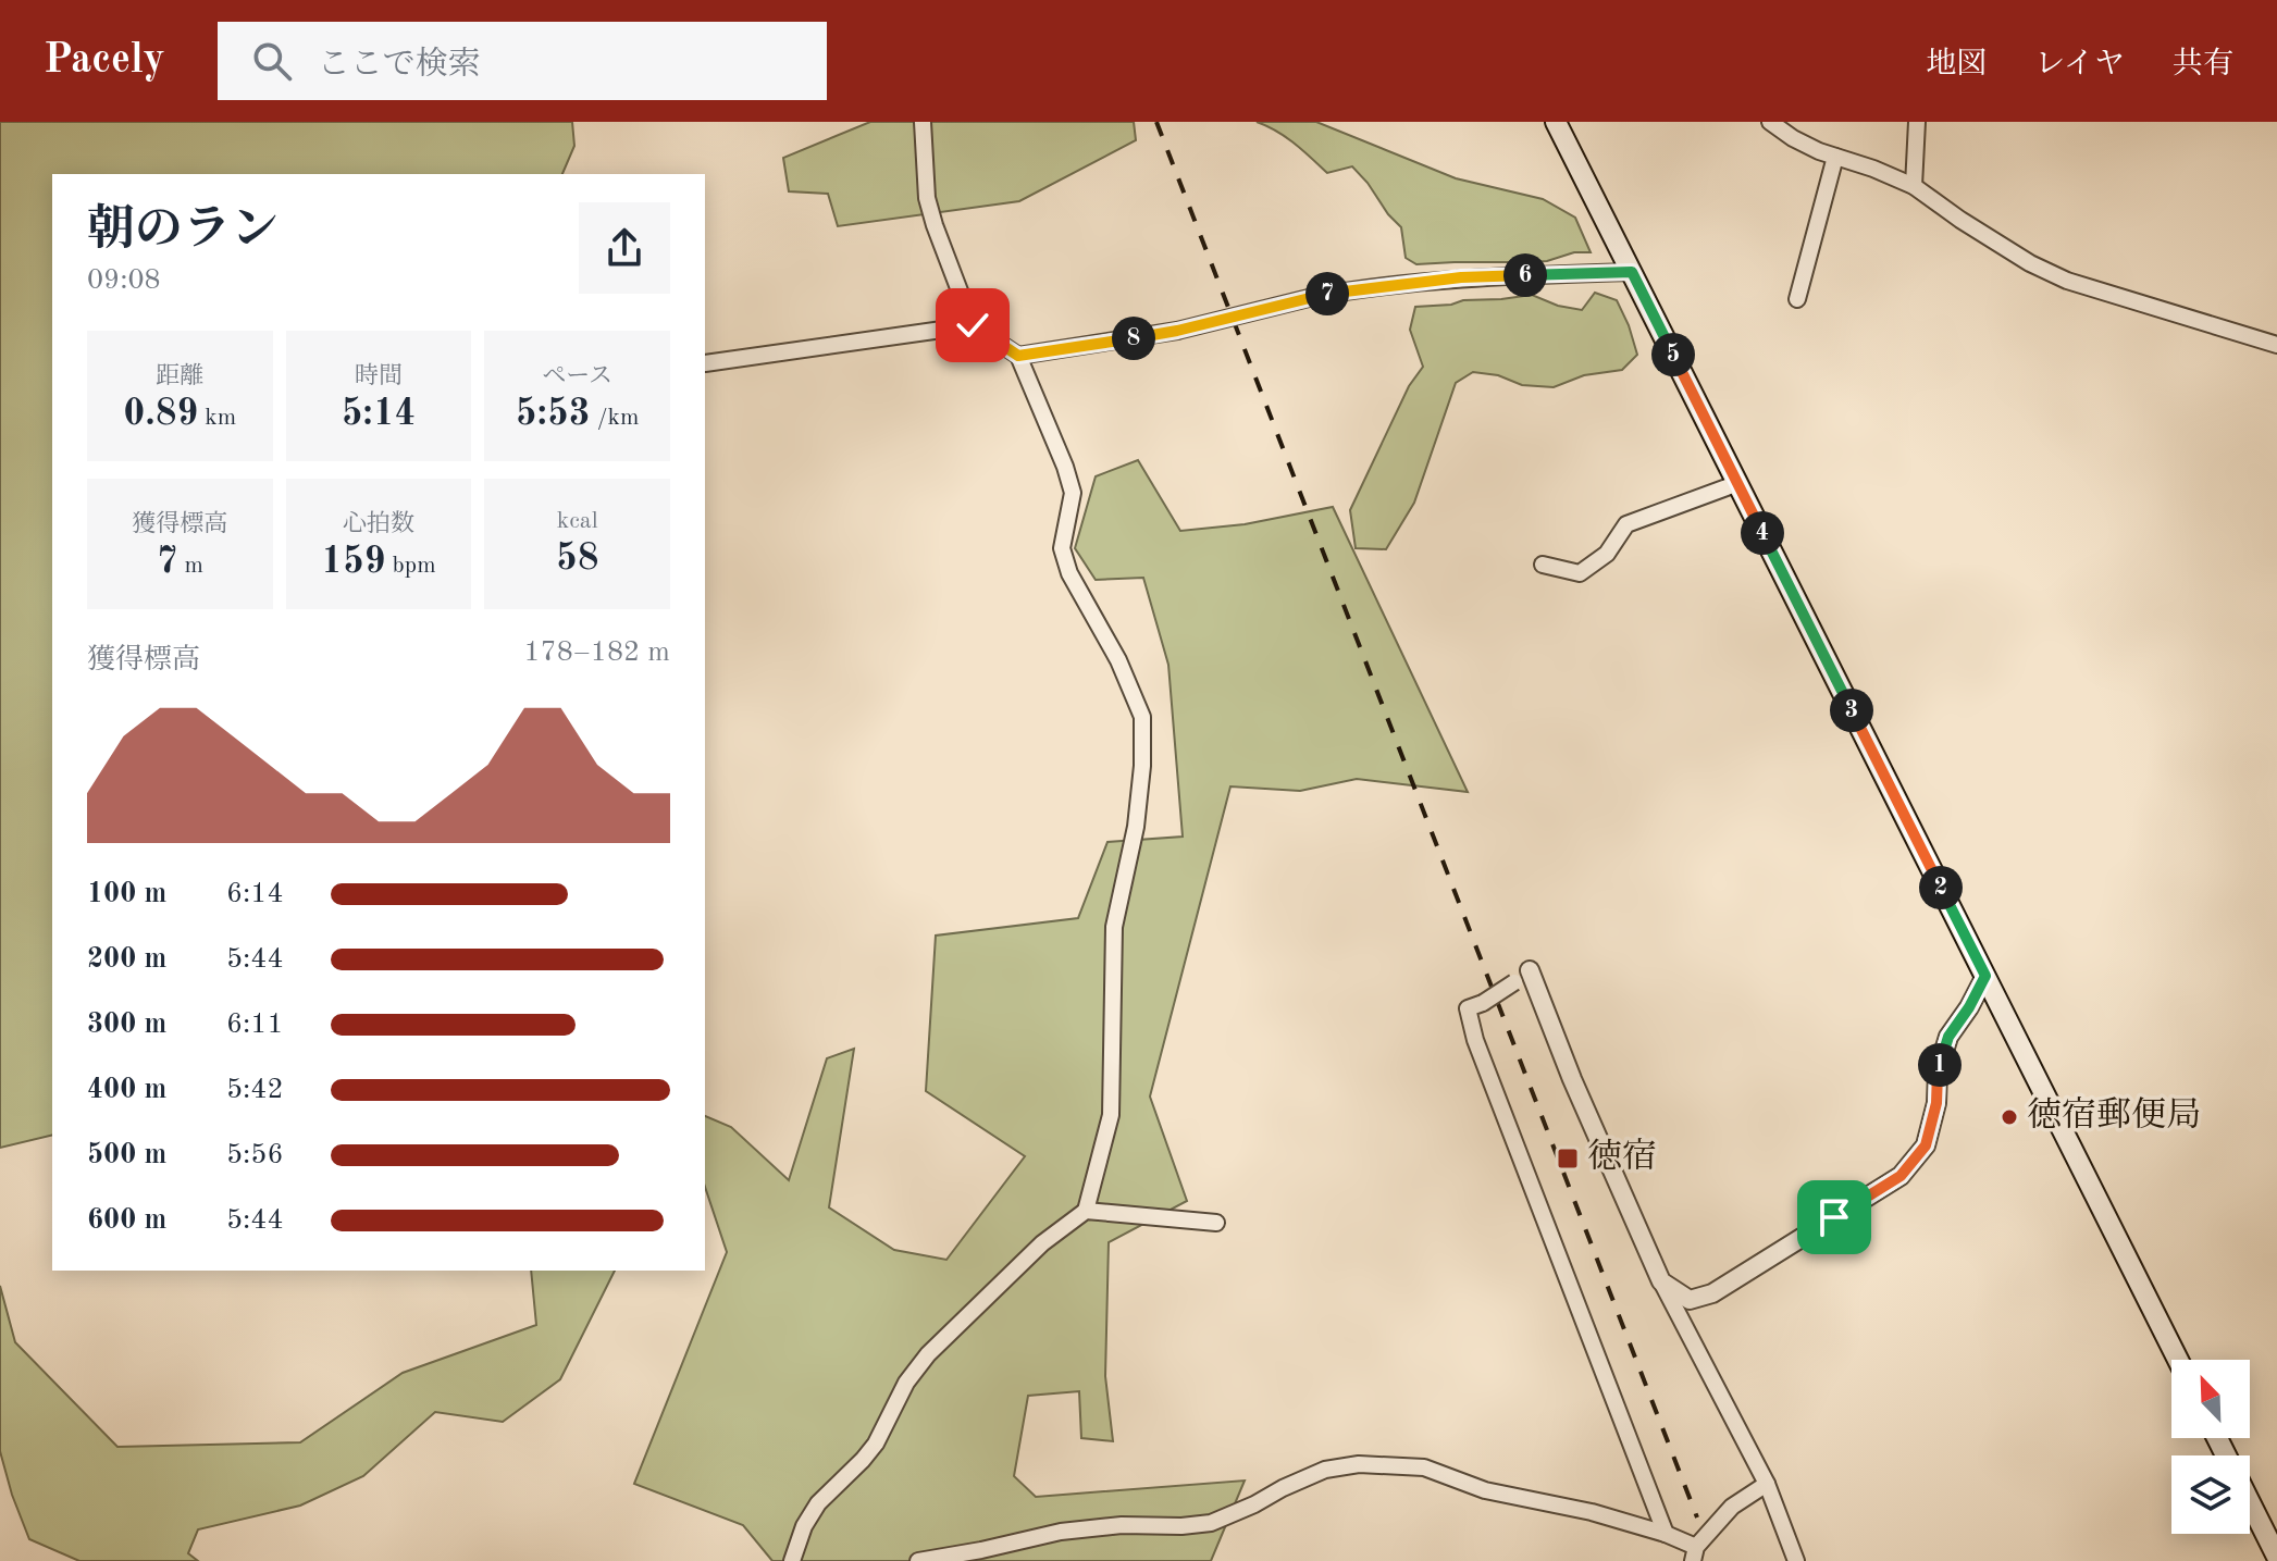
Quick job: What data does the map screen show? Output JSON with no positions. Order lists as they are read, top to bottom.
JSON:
{
  "places": {
    "other": ["徳宿郵便局"],
    "transit": ["徳宿"]
  },
  "north": "top left",
  "page": {
    "header": "Pacely",
    "search": "ここで検索",
    "nav": ["地図", "レイヤ", "共有"],
    "heading": ["朝のラン", "09:08"],
    "pins": [
      "6",
      "7",
      "8",
      "5",
      "4",
      "3",
      "2",
      "1"
    ],
    "stats": [
      ["距離", "0.89 km"],
      ["時間", "5:14"],
      ["ペース", "5:53 /km"],
      ["獲得標高", "7 m"],
      ["心拍数", "159 bpm"],
      ["kcal", "58"]
    ],
    "chart": ["獲得標高", "178–182 m"],
    "list": [
      {
        "name": "100 m",
        "note": "6:14"
      },
      {
        "name": "200 m",
        "note": "5:44"
      },
      {
        "name": "300 m",
        "note": "6:11"
      },
      {
        "name": "400 m",
        "note": "5:42"
      },
      {
        "name": "500 m",
        "note": "5:56"
      },
      {
        "name": "600 m",
        "note": "5:44"
      }
    ]
  }
}
